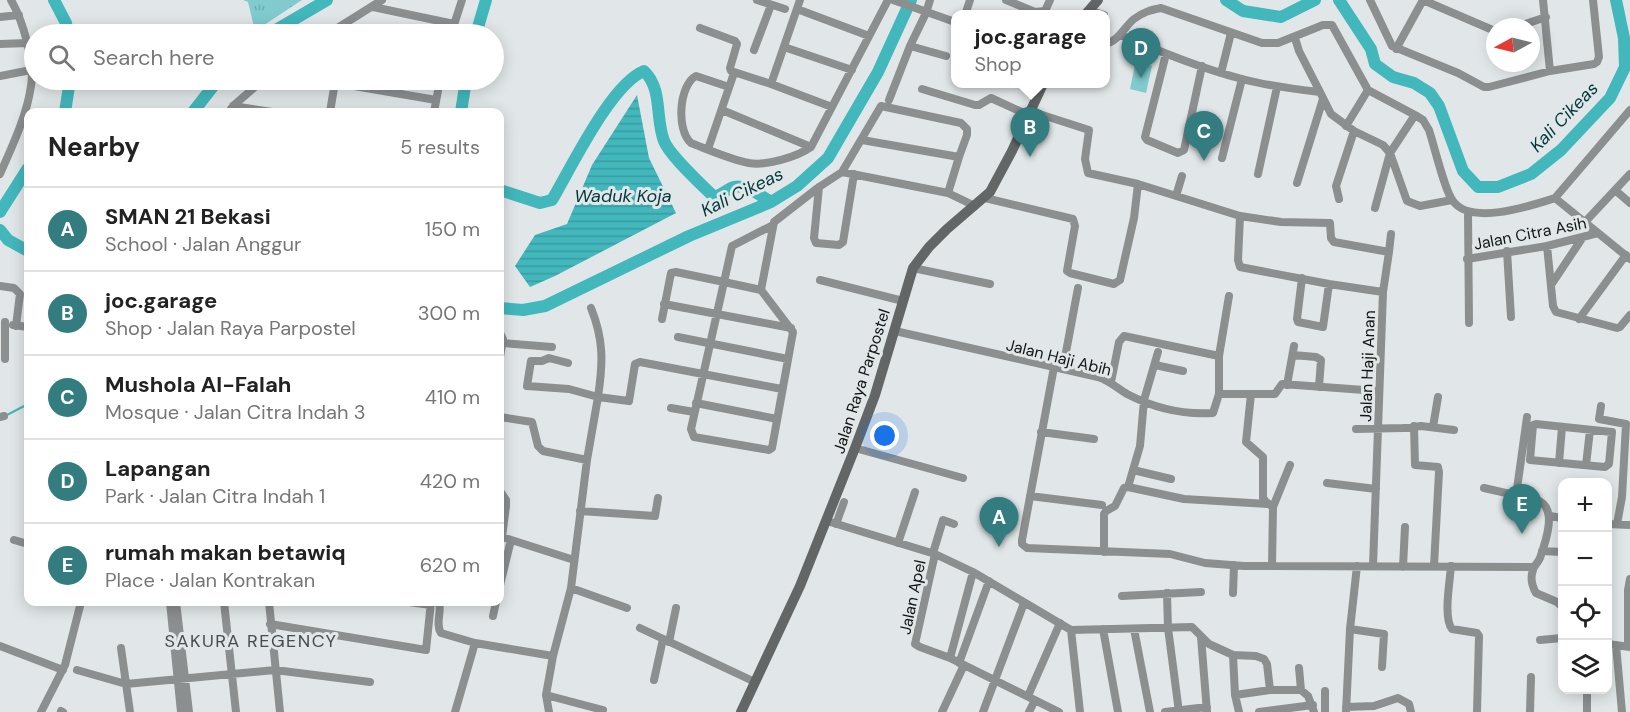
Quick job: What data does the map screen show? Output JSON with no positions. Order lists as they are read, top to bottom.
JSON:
{
  "streets": {
    "main road": ["Jalan Raya Parpostel"],
    "street": [
      "Jalan Citra Asih",
      "Jalan Haji Abih",
      "Jalan Haji Anan",
      "Jalan Apel"
    ]
  },
  "crossings": [
    ["Jalan Haji Abih", "Jalan Raya Parpostel"]
  ],
  "districts": ["SAKURA REGENCY"],
  "water": ["Kali Cikeas", "Waduk Koja"],
  "north": "left",
  "page": {
    "popup": ["joc.garage", "Shop"],
    "search": "Search here",
    "pins": [
      "D",
      "B",
      "C",
      "E",
      "A"
    ],
    "heading": ["Nearby", "5 results"],
    "list": [
      {
        "mark": "A",
        "name": "SMAN 21 Bekasi",
        "note": "School · Jalan Anggur",
        "value": "150 m"
      },
      {
        "mark": "B",
        "name": "joc.garage",
        "note": "Shop · Jalan Raya Parpostel",
        "value": "300 m"
      },
      {
        "mark": "C",
        "name": "Mushola Al-Falah",
        "note": "Mosque · Jalan Citra Indah 3",
        "value": "410 m"
      },
      {
        "mark": "D",
        "name": "Lapangan",
        "note": "Park · Jalan Citra Indah 1",
        "value": "420 m"
      },
      {
        "mark": "E",
        "name": "rumah makan betawiq",
        "note": "Place · Jalan Kontrakan",
        "value": "620 m"
      }
    ],
    "map_buttons": ["+", "−"]
  }
}
